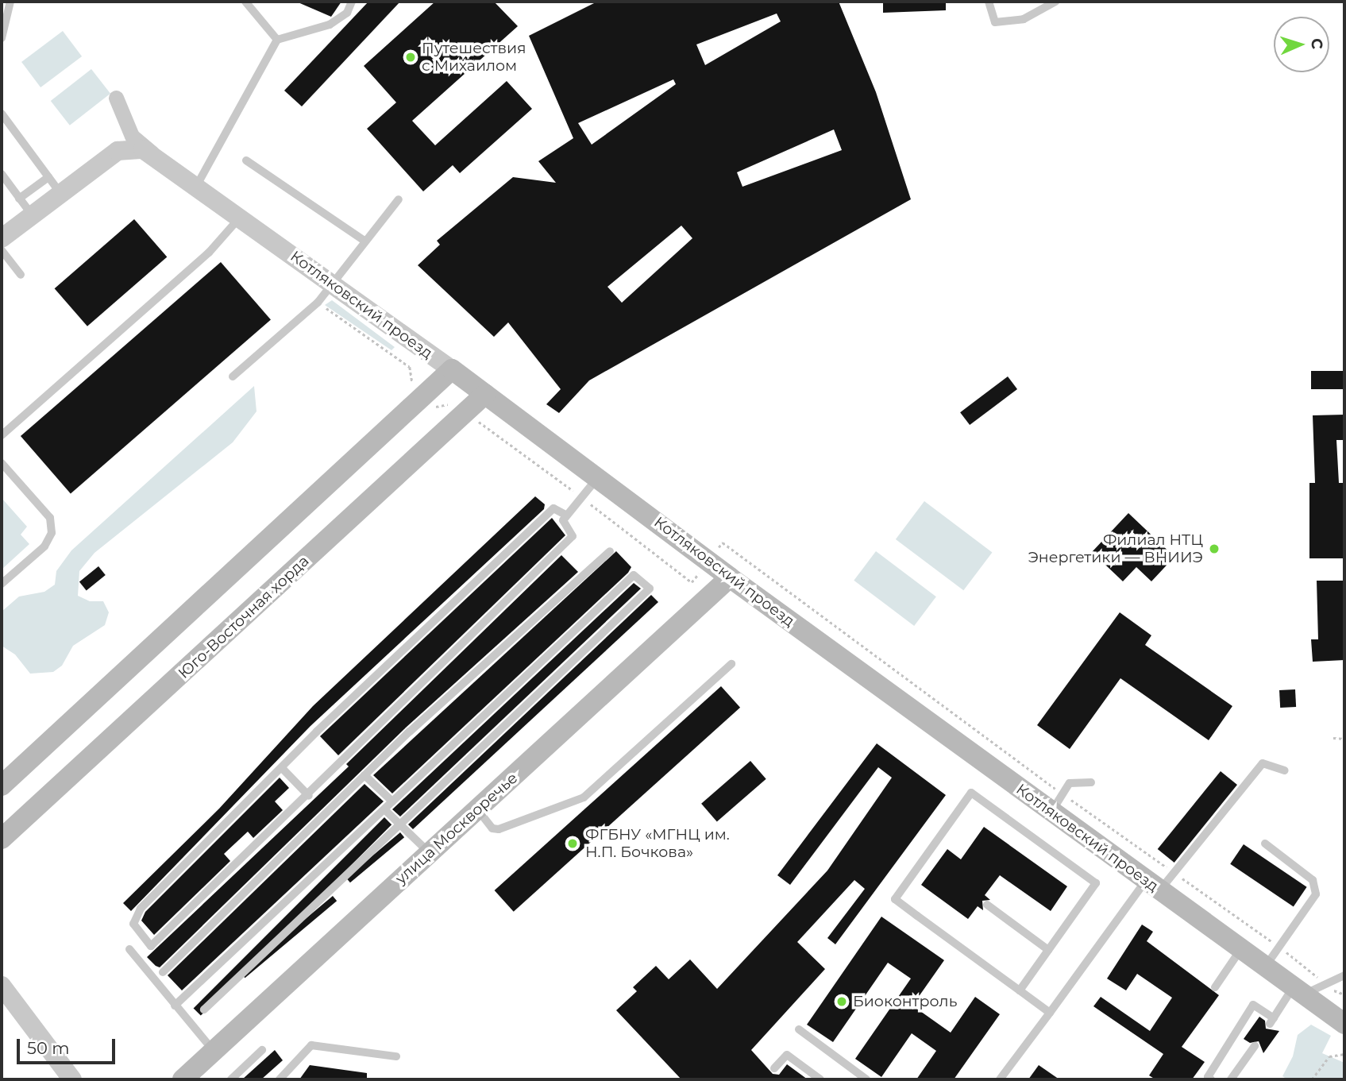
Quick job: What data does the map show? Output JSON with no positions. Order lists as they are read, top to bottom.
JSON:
{
  "streets": {
    "main road": ["Котляковский проезд", "Юго-Восточная хорда", "улица Москворечье"]
  },
  "crossings": [
    ["Котляковский проезд", "Юго-Восточная хорда"],
    ["Котляковский проезд", "улица Москворечье"]
  ],
  "places": [
    "Путешествия с Михаилом",
    "Филиал НТЦ Энергетики — ВНИИЭ",
    "ФГБНУ «МГНЦ им. Н.П. Бочкова»",
    "Биоконтроль"
  ],
  "scale_bar": "50 m",
  "north": "right"
}
